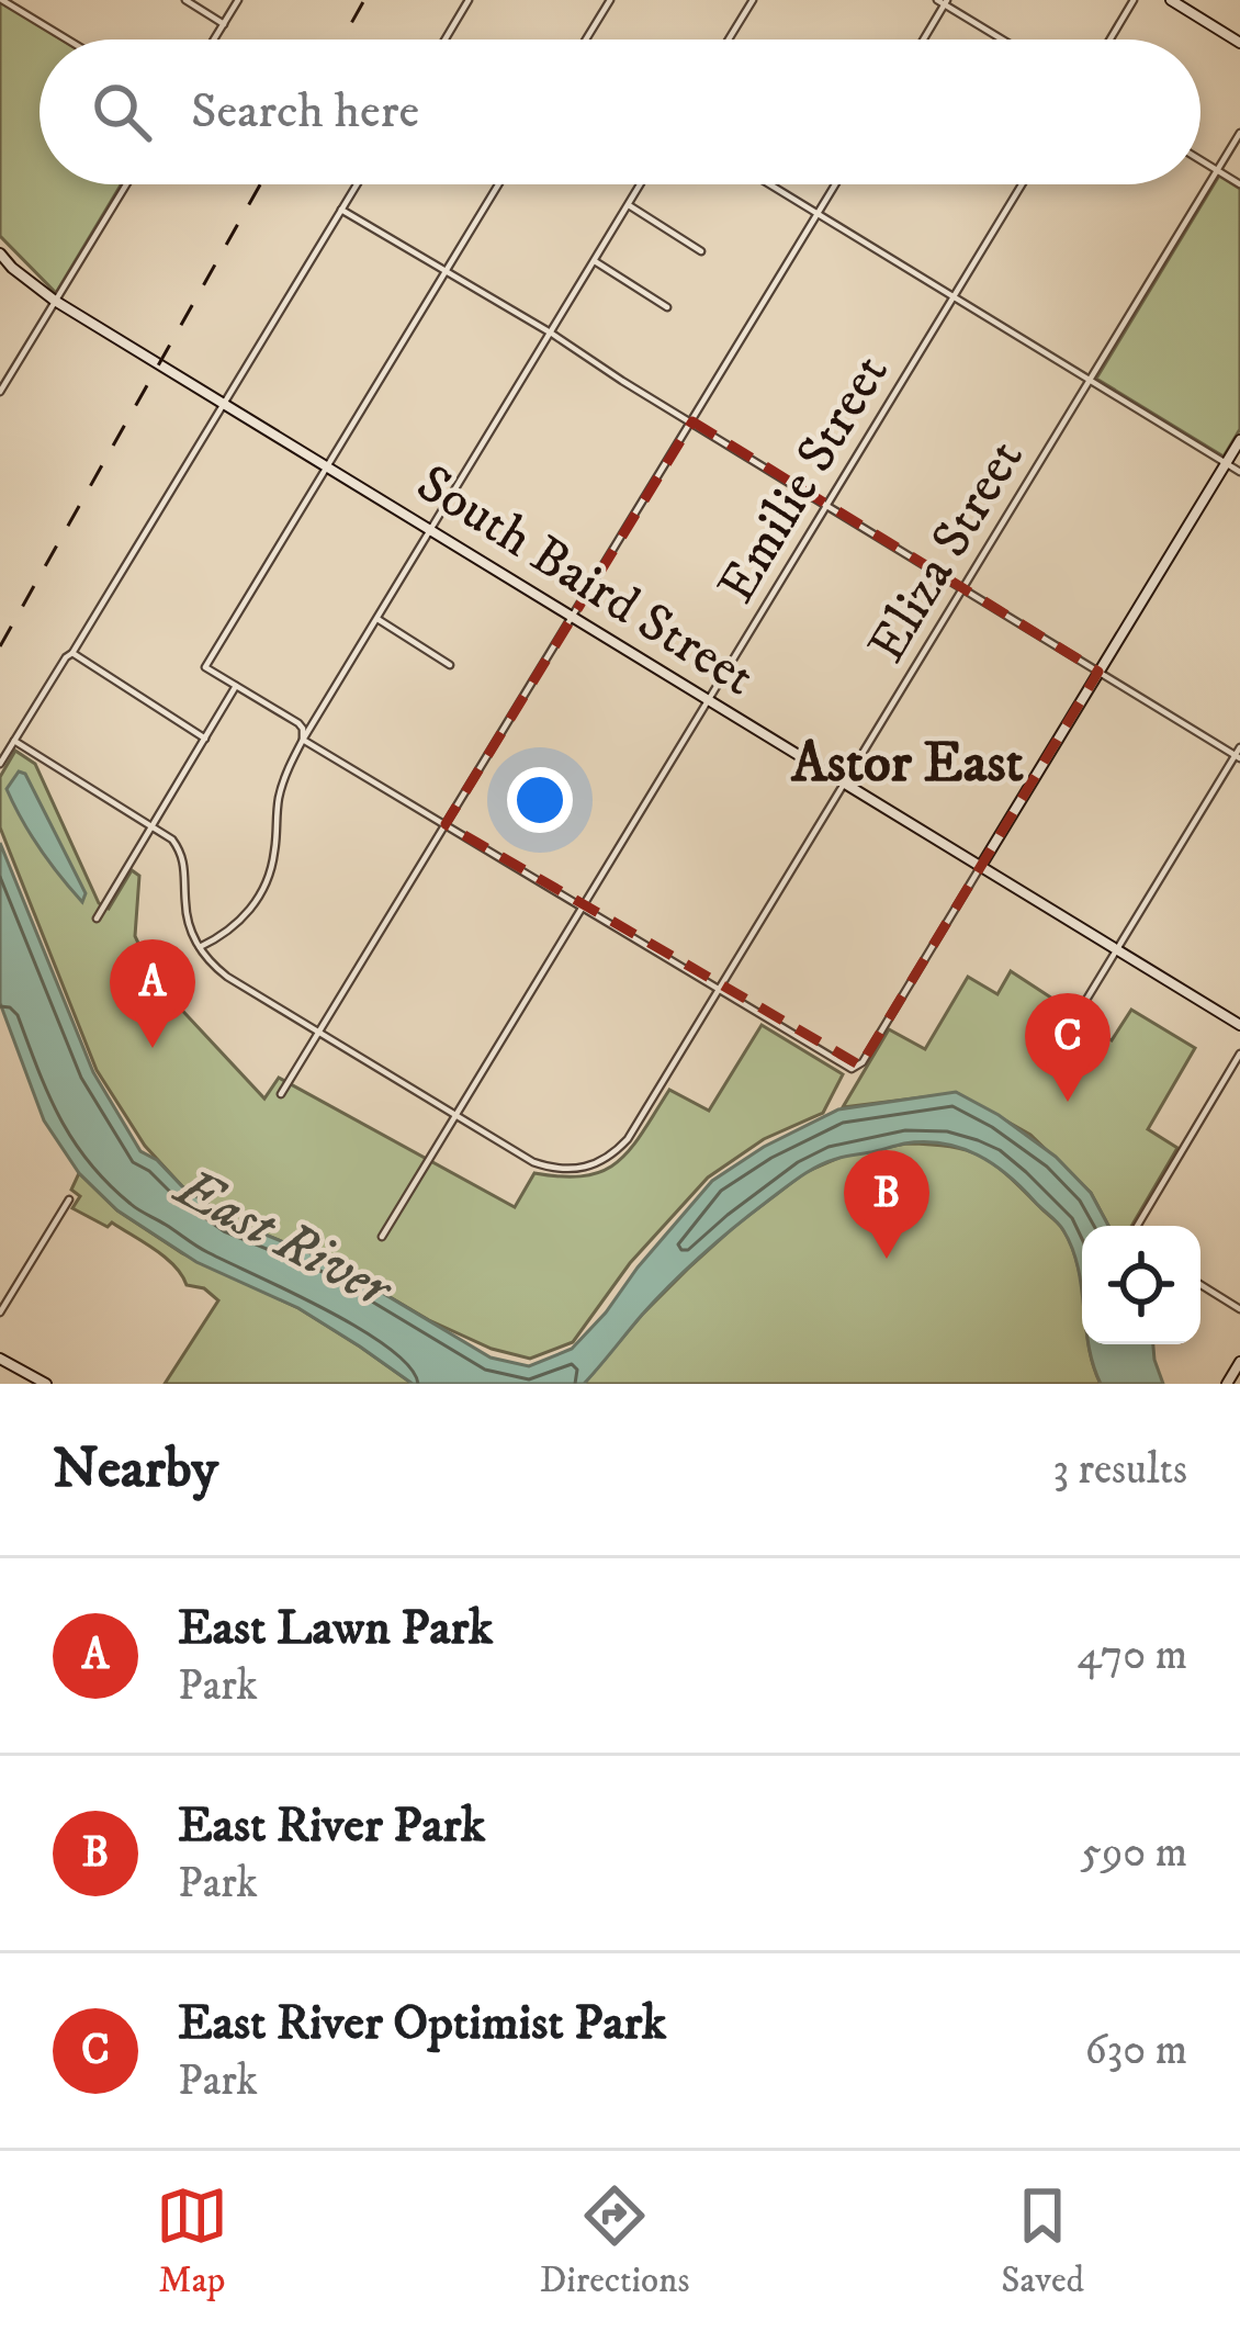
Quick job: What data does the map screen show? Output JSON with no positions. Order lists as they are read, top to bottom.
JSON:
{
  "streets": {
    "street": ["Emilie Street", "Eliza Street", "South Baird Street"]
  },
  "crossings": [
    ["Emilie Street", "Eliza Street"],
    ["Emilie Street", "South Baird Street"],
    ["Eliza Street", "South Baird Street"]
  ],
  "districts": ["Astor East"],
  "water": ["East River"],
  "page": {
    "search": "Search here",
    "pins": ["A", "C", "B"],
    "heading": ["Nearby", "3 results"],
    "list": [
      {
        "mark": "A",
        "name": "East Lawn Park",
        "note": "Park",
        "value": "470 m"
      },
      {
        "mark": "B",
        "name": "East River Park",
        "note": "Park",
        "value": "590 m"
      },
      {
        "mark": "C",
        "name": "East River Optimist Park",
        "note": "Park",
        "value": "630 m"
      }
    ],
    "nav": ["Map", "Directions", "Saved"]
  }
}
